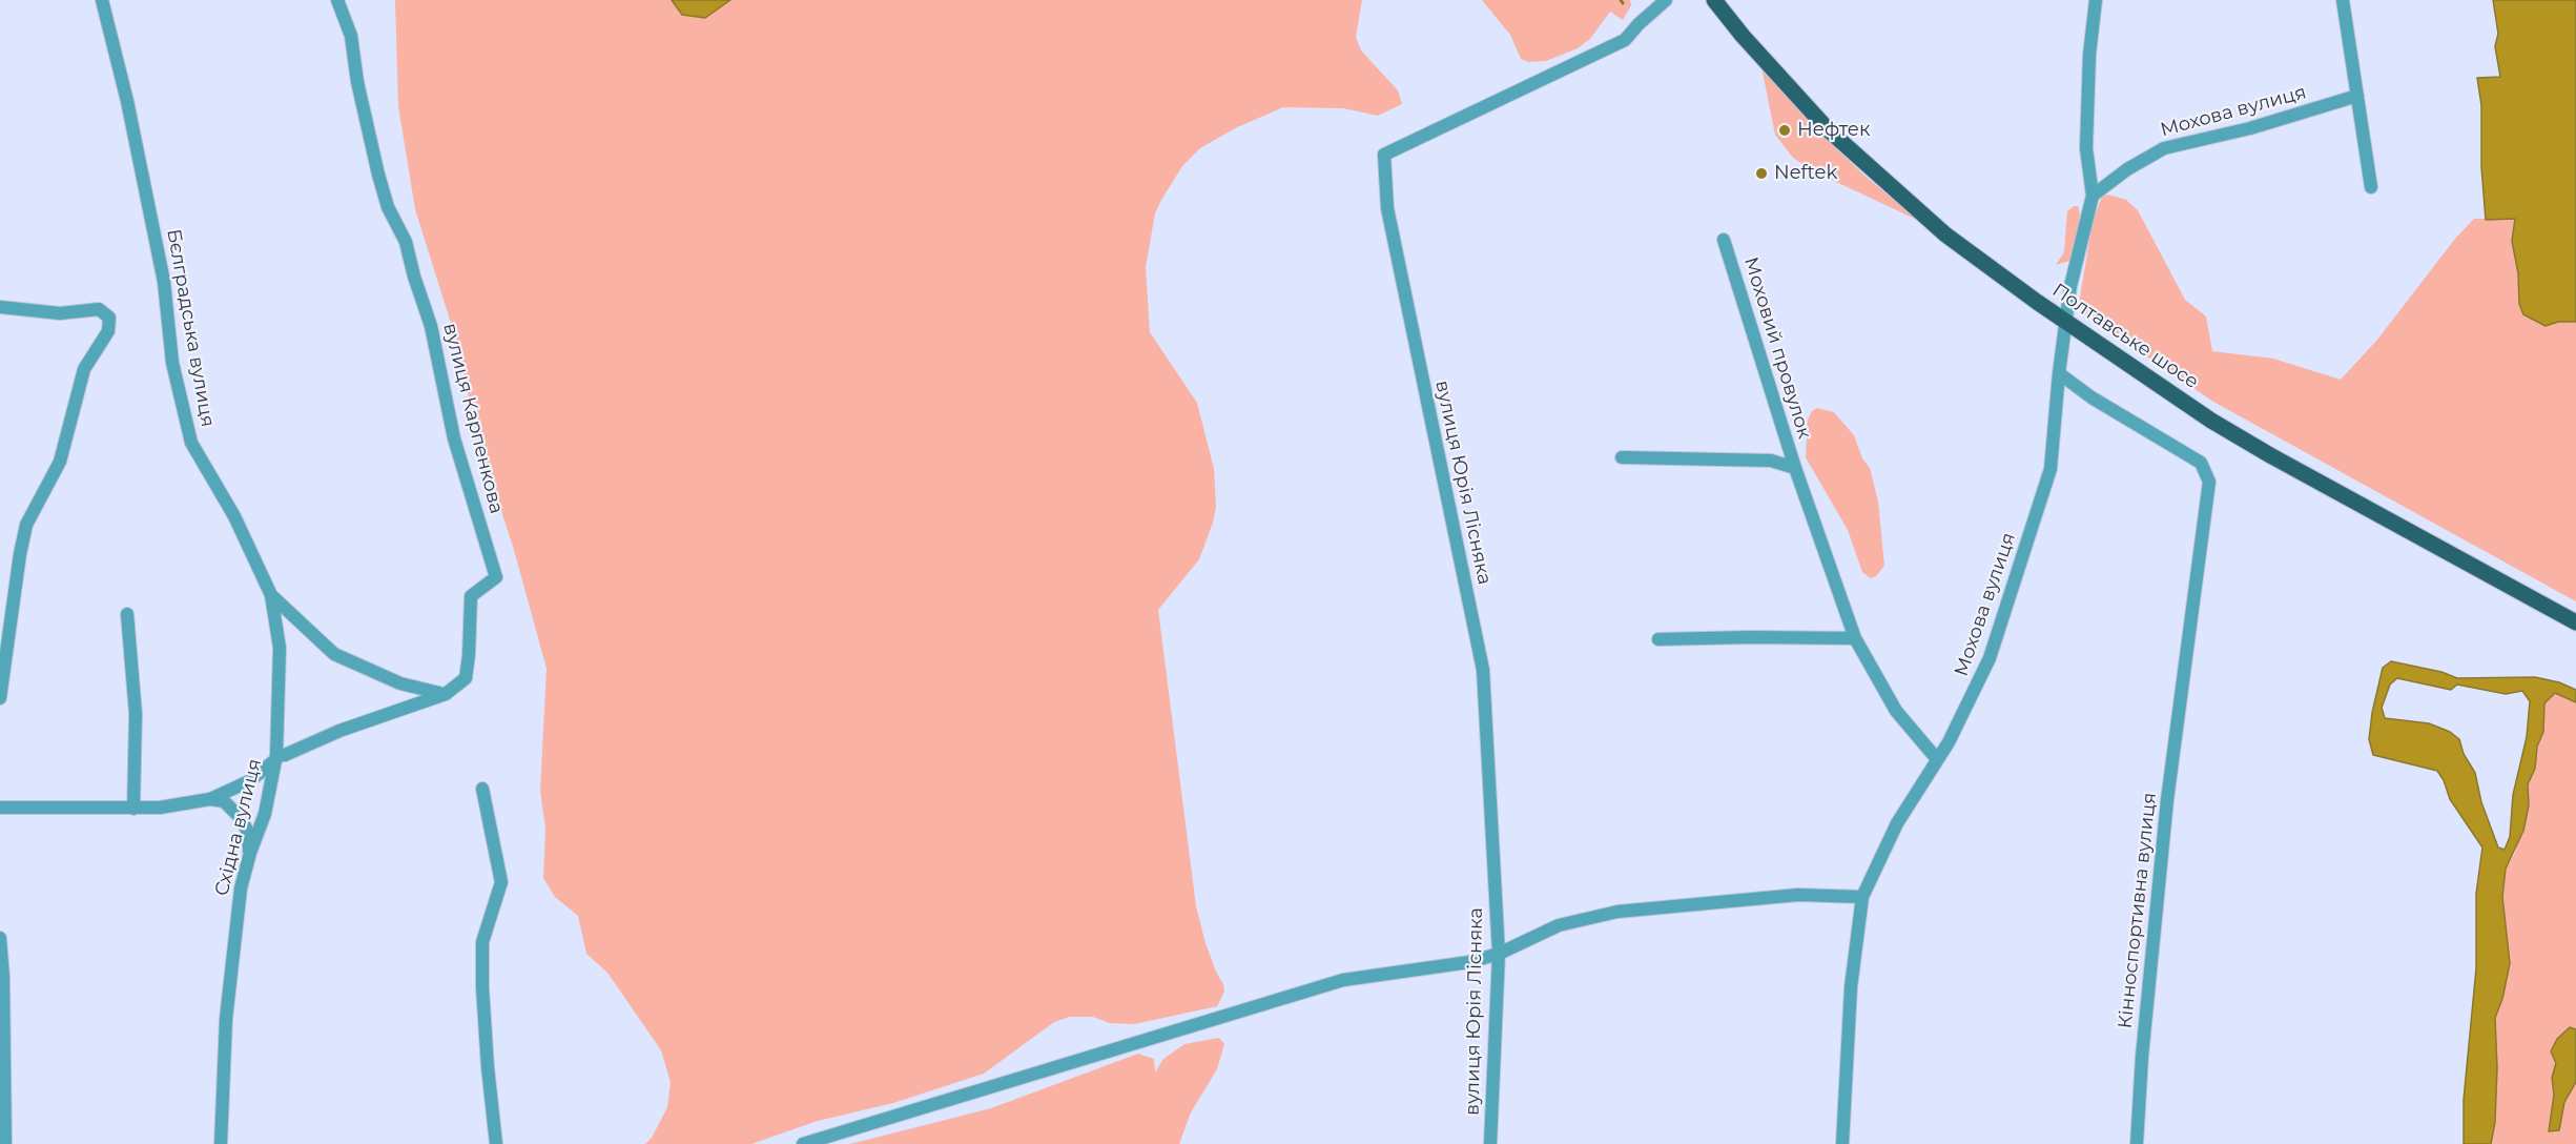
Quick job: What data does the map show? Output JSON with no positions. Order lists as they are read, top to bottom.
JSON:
{
  "streets": {
    "main road": ["Полтавське шосе"],
    "street": [
      "Мохова вулиця",
      "Бєлградська вулиця",
      "Моховий провулок",
      "вулиця Карпенкова",
      "вулиця Юрія Лісняка",
      "Східна вулиця",
      "Кінноспортивна вулиця"
    ]
  },
  "crossings": [
    ["Мохова вулиця", "Полтавське шосе"],
    ["Мохова вулиця", "Моховий провулок"],
    ["Мохова вулиця", "Кінноспортивна вулиця"],
    ["Бєлградська вулиця", "вулиця Карпенкова"],
    ["Бєлградська вулиця", "Східна вулиця"],
    ["вулиця Карпенкова", "Східна вулиця"]
  ],
  "places": ["Нефтек", "Neftek"]
}
